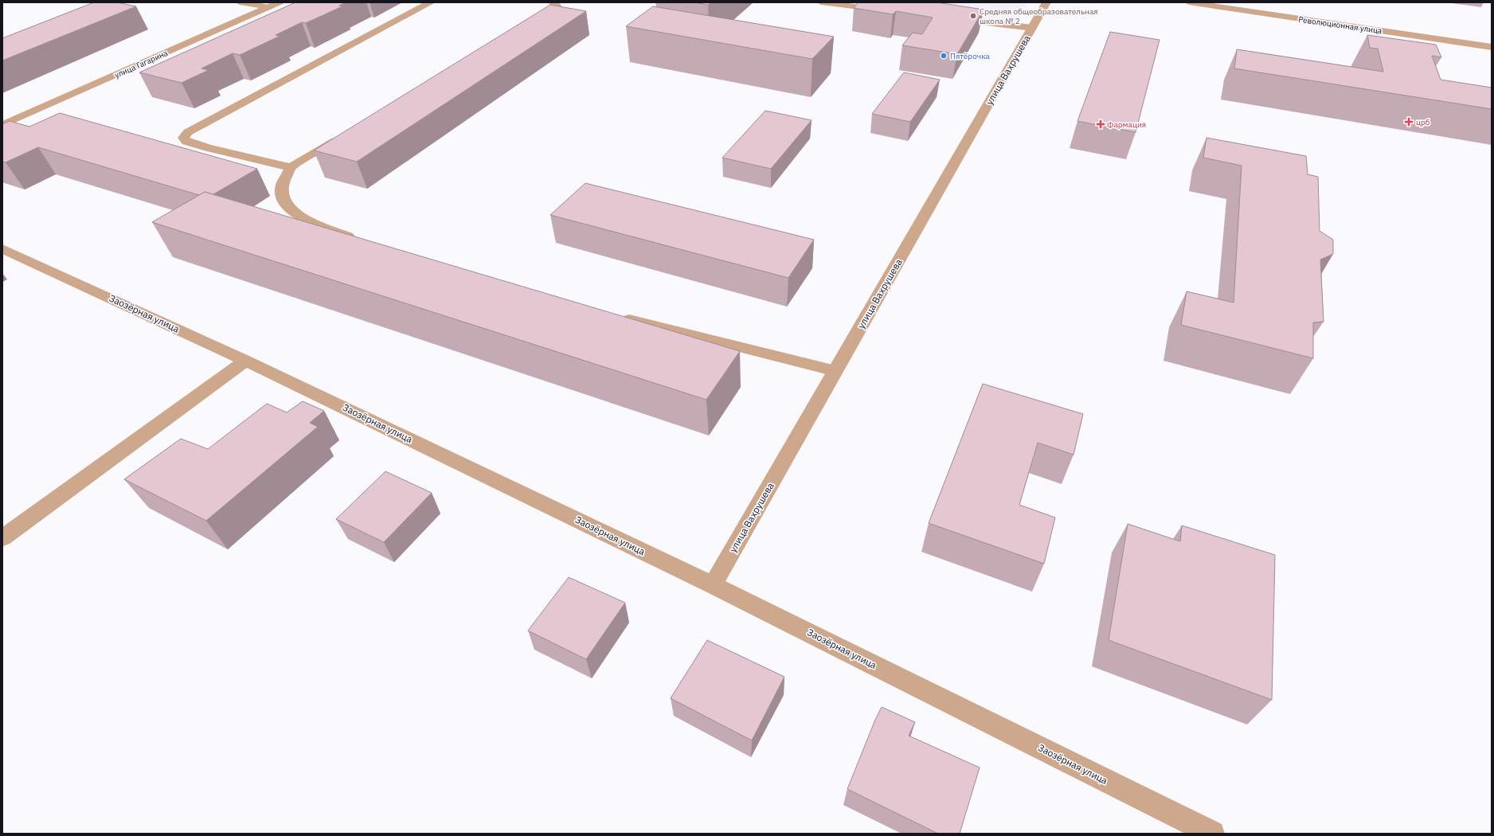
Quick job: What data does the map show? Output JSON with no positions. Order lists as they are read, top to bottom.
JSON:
{
  "streets": {
    "street": [
      "Революционная улица",
      "улица Гагарина",
      "улица Вахрушева",
      "Заозёрная улица"
    ]
  },
  "crossings": [
    ["улица Вахрушева", "Заозёрная улица"]
  ],
  "places": {
    "other": ["Средняя общеобразовательная школа № 2", "Пятёрочка"],
    "health": ["црб", "Фармация"]
  }
}
